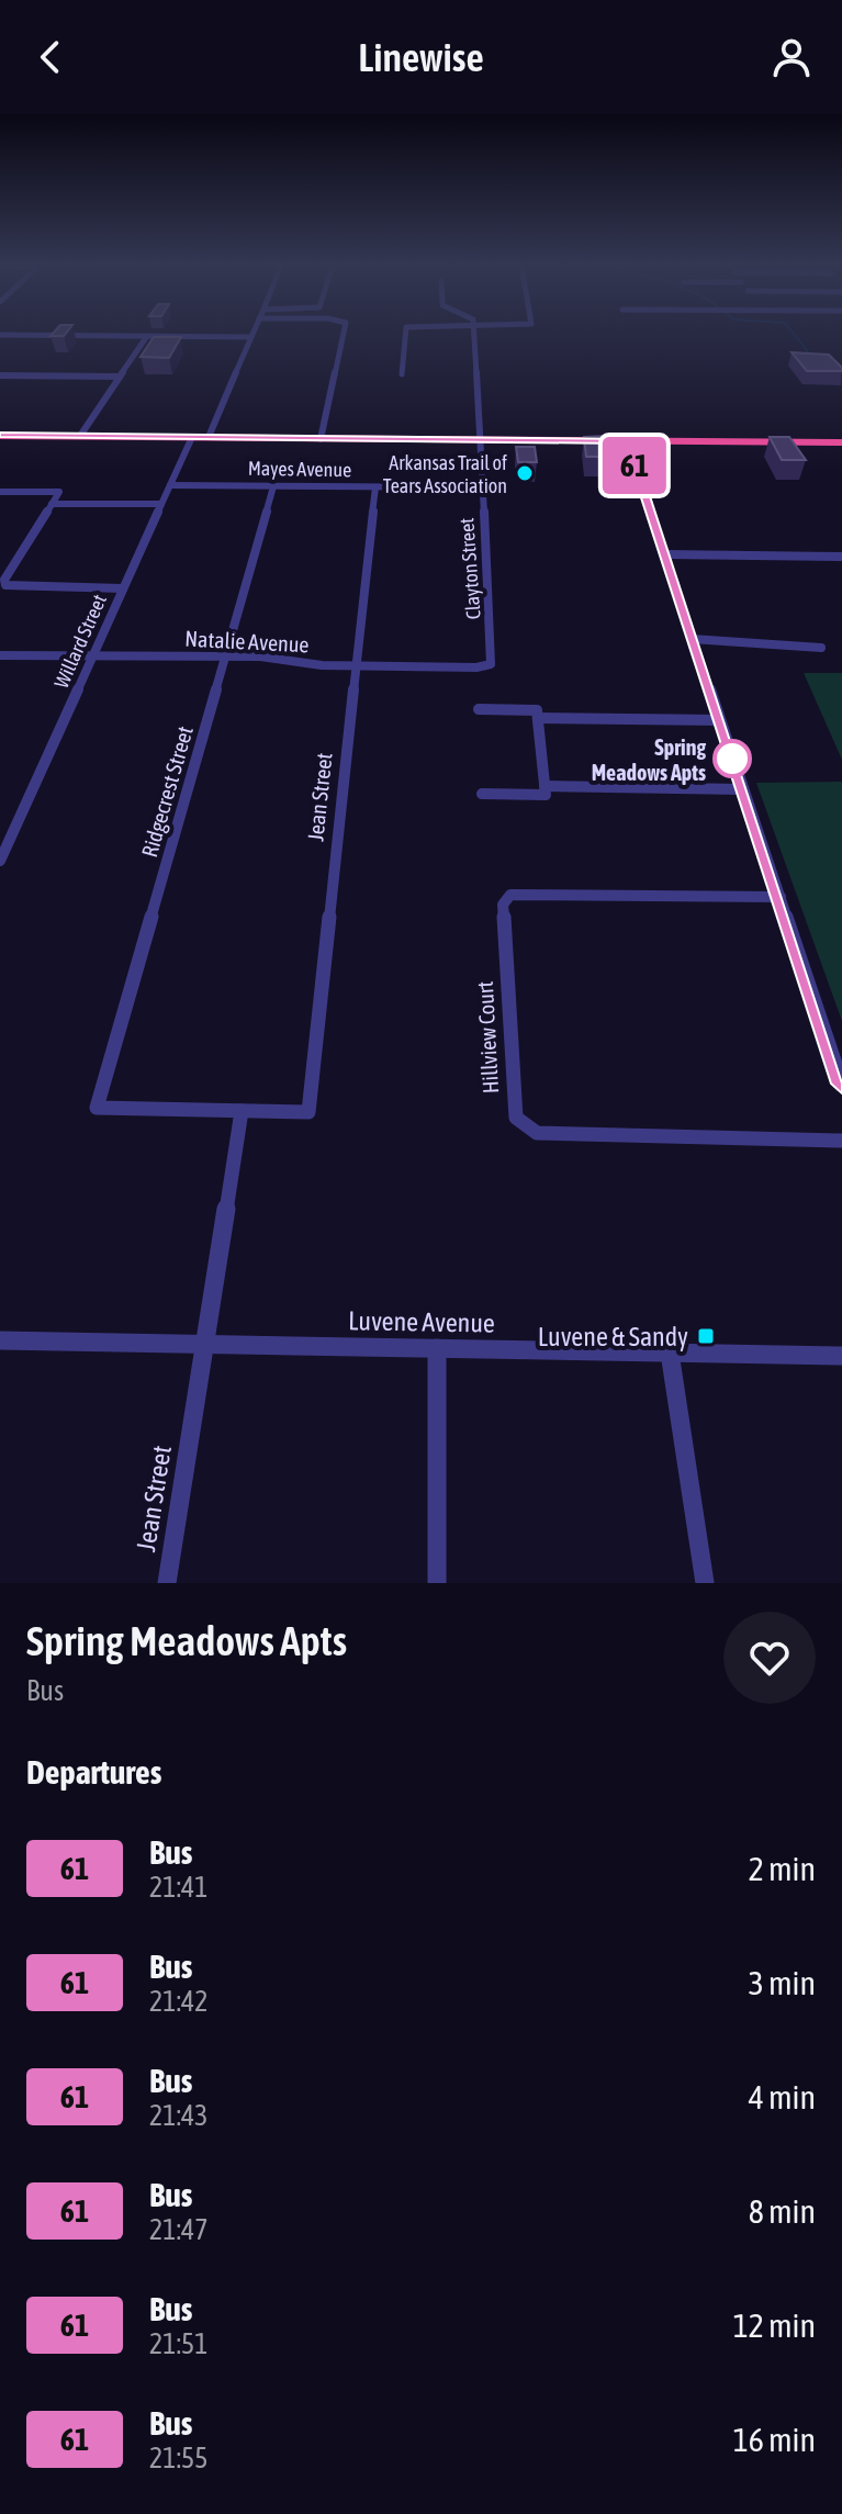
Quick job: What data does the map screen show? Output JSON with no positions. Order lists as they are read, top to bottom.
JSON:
{
  "streets": {
    "street": [
      "Mayes Avenue",
      "Clayton Street",
      "Willard Street",
      "Natalie Avenue",
      "Ridgecrest Street",
      "Jean Street",
      "Hillview Court",
      "Luvene Avenue"
    ]
  },
  "crossings": [
    ["Mayes Avenue", "Clayton Street"],
    ["Mayes Avenue", "Willard Street"],
    ["Mayes Avenue", "Ridgecrest Street"],
    ["Mayes Avenue", "Jean Street"],
    ["Clayton Street", "Natalie Avenue"],
    ["Willard Street", "Natalie Avenue"],
    ["Natalie Avenue", "Ridgecrest Street"],
    ["Natalie Avenue", "Jean Street"],
    ["Ridgecrest Street", "Jean Street"],
    ["Jean Street", "Luvene Avenue"]
  ],
  "places": {
    "other": ["Arkansas Trail of Tears Association", "Spring Meadows Apts"],
    "transit": ["Luvene & Sandy"]
  },
  "lines": ["bus line 61"],
  "page": {
    "header": "Linewise",
    "on_map": "61",
    "heading": [
      ["Spring Meadows Apts", "Bus"],
      "Departures"
    ],
    "list": [
      {
        "mark": "61",
        "name": "Bus",
        "note": "21:41",
        "value": "2 min"
      },
      {
        "mark": "61",
        "name": "Bus",
        "note": "21:42",
        "value": "3 min"
      },
      {
        "mark": "61",
        "name": "Bus",
        "note": "21:43",
        "value": "4 min"
      },
      {
        "mark": "61",
        "name": "Bus",
        "note": "21:47",
        "value": "8 min"
      },
      {
        "mark": "61",
        "name": "Bus",
        "note": "21:51",
        "value": "12 min"
      },
      {
        "mark": "61",
        "name": "Bus",
        "note": "21:55",
        "value": "16 min"
      }
    ]
  }
}
